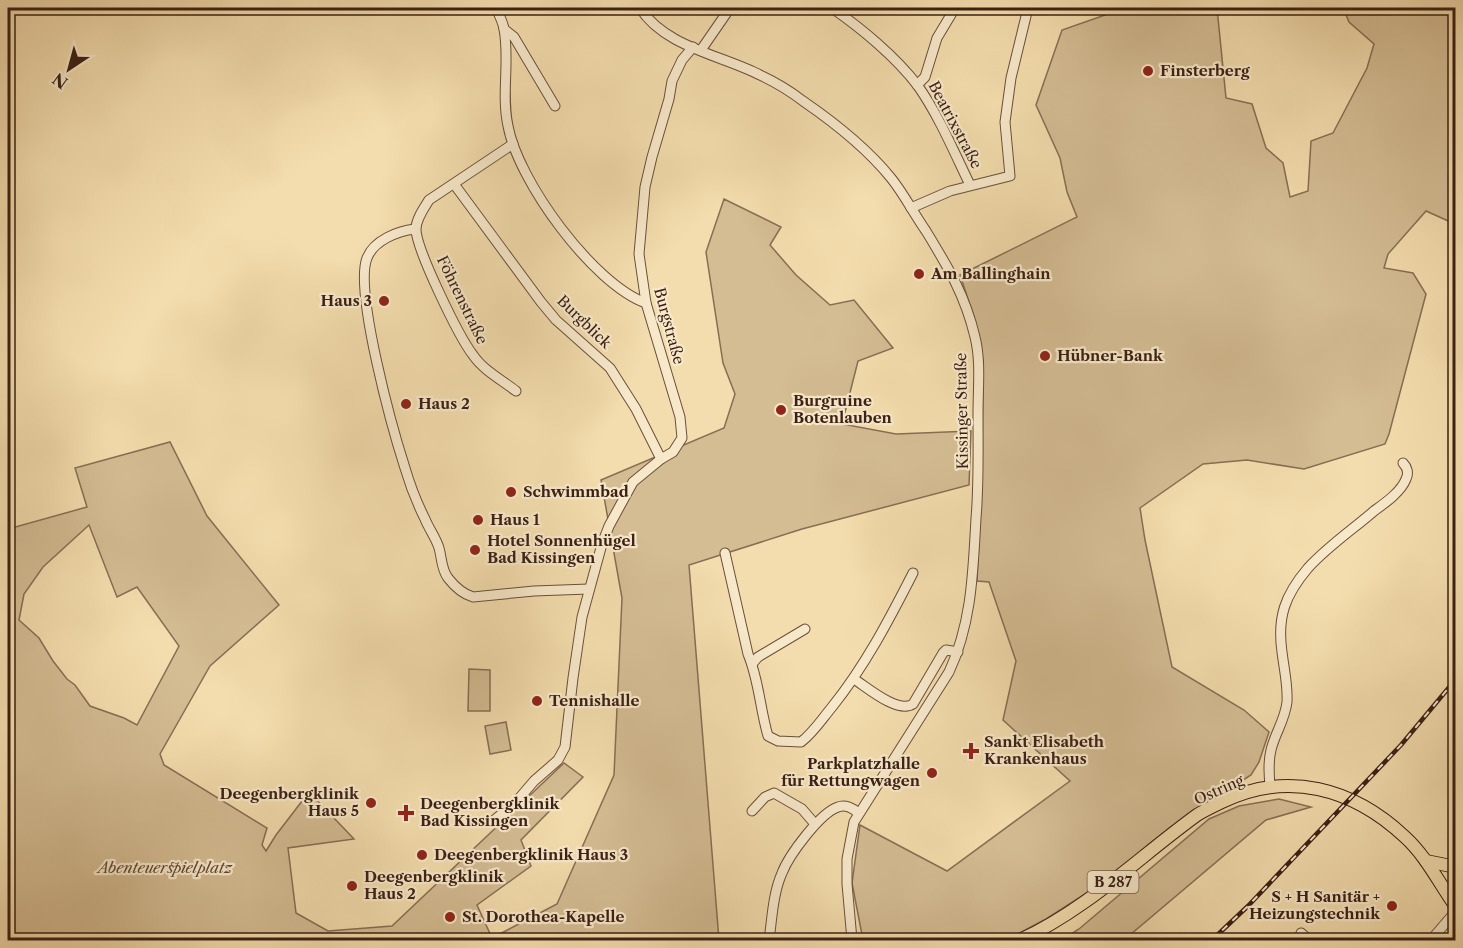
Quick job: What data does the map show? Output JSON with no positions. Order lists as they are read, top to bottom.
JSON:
{
  "streets": {
    "main road": ["Ostring", "B 287"],
    "street": [
      "Beatrixstraße",
      "Föhrenstraße",
      "Burgblick",
      "Burgstraße",
      "Kissinger Straße"
    ]
  },
  "crossings": [
    ["Burgblick", "Burgstraße"],
    ["Burgstraße", "Kissinger Straße"]
  ],
  "parks": ["Abenteuerspielplatz"],
  "places": {
    "other": [
      "Finsterberg",
      "Am Ballinghain",
      "Haus 3",
      "Hübner-Bank",
      "Haus 2",
      "Burgruine Botenlauben",
      "Schwimmbad",
      "Haus 1",
      "Hotel Sonnenhügel Bad Kissingen",
      "Tennishalle",
      "Parkplatzhalle für Rettungwagen",
      "Deegenbergklinik Haus 5",
      "Deegenbergklinik Haus 3",
      "Deegenbergklinik Haus 2",
      "S + H Sanitär + Heizungstechnik",
      "St. Dorothea-Kapelle"
    ],
    "health": ["Sankt Elisabeth Krankenhaus", "Deegenbergklinik Bad Kissingen"]
  },
  "north": "bottom left"
}
